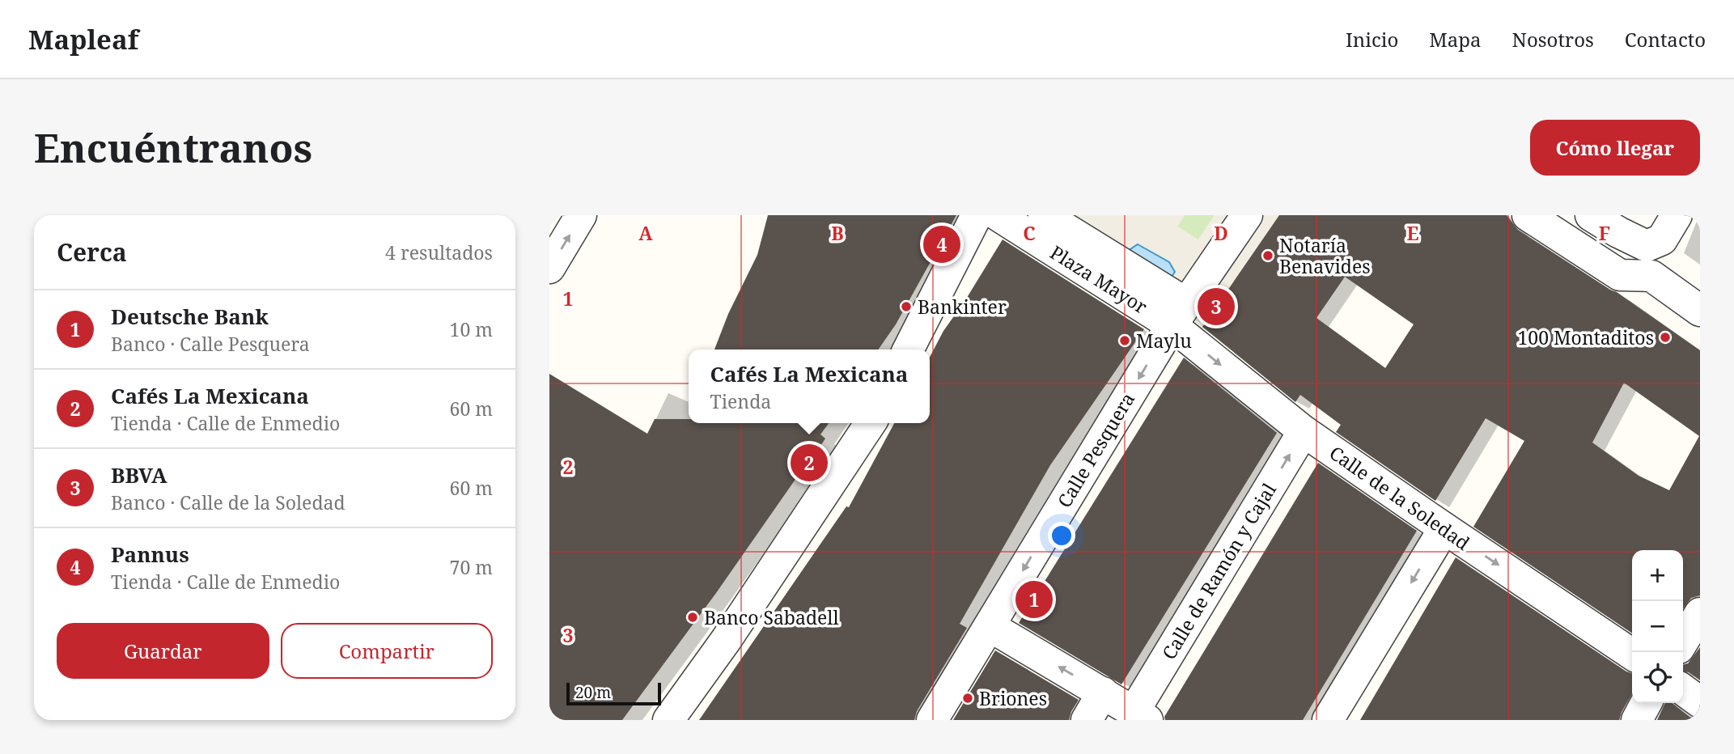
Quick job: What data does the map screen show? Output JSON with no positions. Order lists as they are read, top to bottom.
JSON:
{
  "streets": {
    "street": [
      "Plaza Mayor",
      "Calle Pesquera",
      "Calle de la Soledad",
      "Calle de Ramón y Cajal"
    ]
  },
  "crossings": [
    ["Plaza Mayor", "Calle Pesquera"],
    ["Plaza Mayor", "Calle de la Soledad"],
    ["Calle Pesquera", "Calle de la Soledad"],
    ["Calle de la Soledad", "Calle de Ramón y Cajal"]
  ],
  "one_way": ["Calle de la Soledad"],
  "places": [
    "Notaría Benavides",
    "Bankinter",
    "100 Montaditos",
    "Maylu",
    "Banco Sabadell",
    "Briones"
  ],
  "scale_bar": "20 m",
  "page": {
    "header": "Mapleaf",
    "nav": [
      "Inicio",
      "Mapa",
      "Nosotros",
      "Contacto"
    ],
    "buttons": [
      "Cómo llegar",
      ["Guardar", "Compartir"]
    ],
    "title": "Encuéntranos",
    "heading": ["Cerca", "4 resultados"],
    "pins": [
      "4",
      "3",
      "2",
      "1"
    ],
    "list": [
      {
        "mark": "1",
        "name": "Deutsche Bank",
        "note": "Banco · Calle Pesquera",
        "value": "10 m"
      },
      {
        "mark": "2",
        "name": "Cafés La Mexicana",
        "note": "Tienda · Calle de Enmedio",
        "value": "60 m"
      },
      {
        "mark": "3",
        "name": "BBVA",
        "note": "Banco · Calle de la Soledad",
        "value": "60 m"
      },
      {
        "mark": "4",
        "name": "Pannus",
        "note": "Tienda · Calle de Enmedio",
        "value": "70 m"
      }
    ],
    "popup": ["Cafés La Mexicana", "Tienda"],
    "map_buttons": ["+", "−"],
    "scale": "20 m"
  },
  "grid": {
    "columns": [
      "A",
      "B",
      "C",
      "D",
      "E",
      "F"
    ],
    "rows": ["1", "2", "3"]
  }
}
